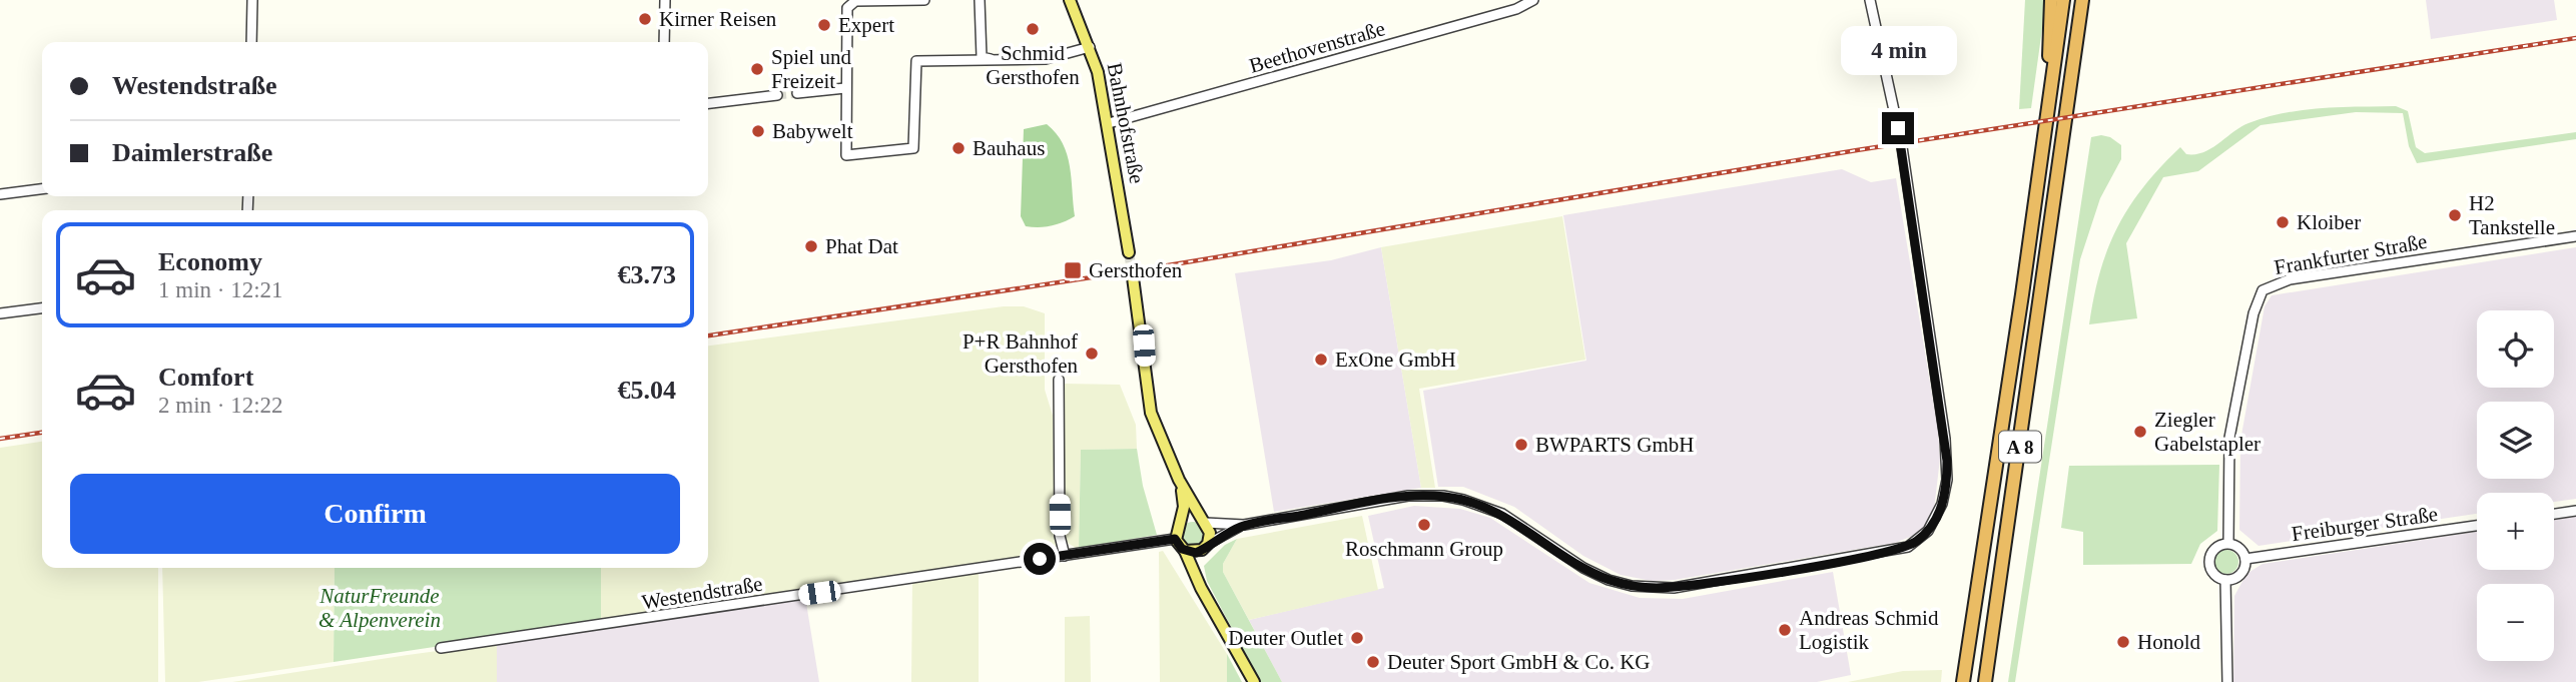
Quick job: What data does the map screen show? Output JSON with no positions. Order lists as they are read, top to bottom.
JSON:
{
  "streets": {
    "highway": ["A 8"],
    "main road": ["Bahnhofstraße"],
    "street": [
      "Beethovenstraße",
      "Frankfurter Straße",
      "Freiburger Straße",
      "Westendstraße"
    ]
  },
  "crossings": [
    ["Beethovenstraße", "Bahnhofstraße"],
    ["Frankfurter Straße", "Freiburger Straße"]
  ],
  "parks": ["NaturFreunde & Alpenverein"],
  "places": {
    "other": [
      "Kirner Reisen",
      "Expert",
      "Schmid Gersthofen",
      "Spiel und Freizeit",
      "Babywelt",
      "Bauhaus",
      "H2 Tankstelle",
      "Kloiber",
      "Phat Dat",
      "P+R Bahnhof Gersthofen",
      "ExOne GmbH",
      "Ziegler Gabelstapler",
      "BWPARTS GmbH",
      "Roschmann Group",
      "Andreas Schmid Logistik",
      "Deuter Outlet",
      "Honold",
      "Deuter Sport GmbH & Co. KG"
    ],
    "transit": ["Gersthofen"]
  },
  "page": {
    "bubble": "4 min",
    "banner": ["Westendstraße", "Daimlerstraße"],
    "list": [
      {
        "name": "Economy",
        "note": "1 min · 12:21",
        "value": "€3.73"
      },
      {
        "name": "Comfort",
        "note": "2 min · 12:22",
        "value": "€5.04"
      }
    ],
    "map_buttons": ["+", "−"],
    "buttons": "Confirm"
  }
}
